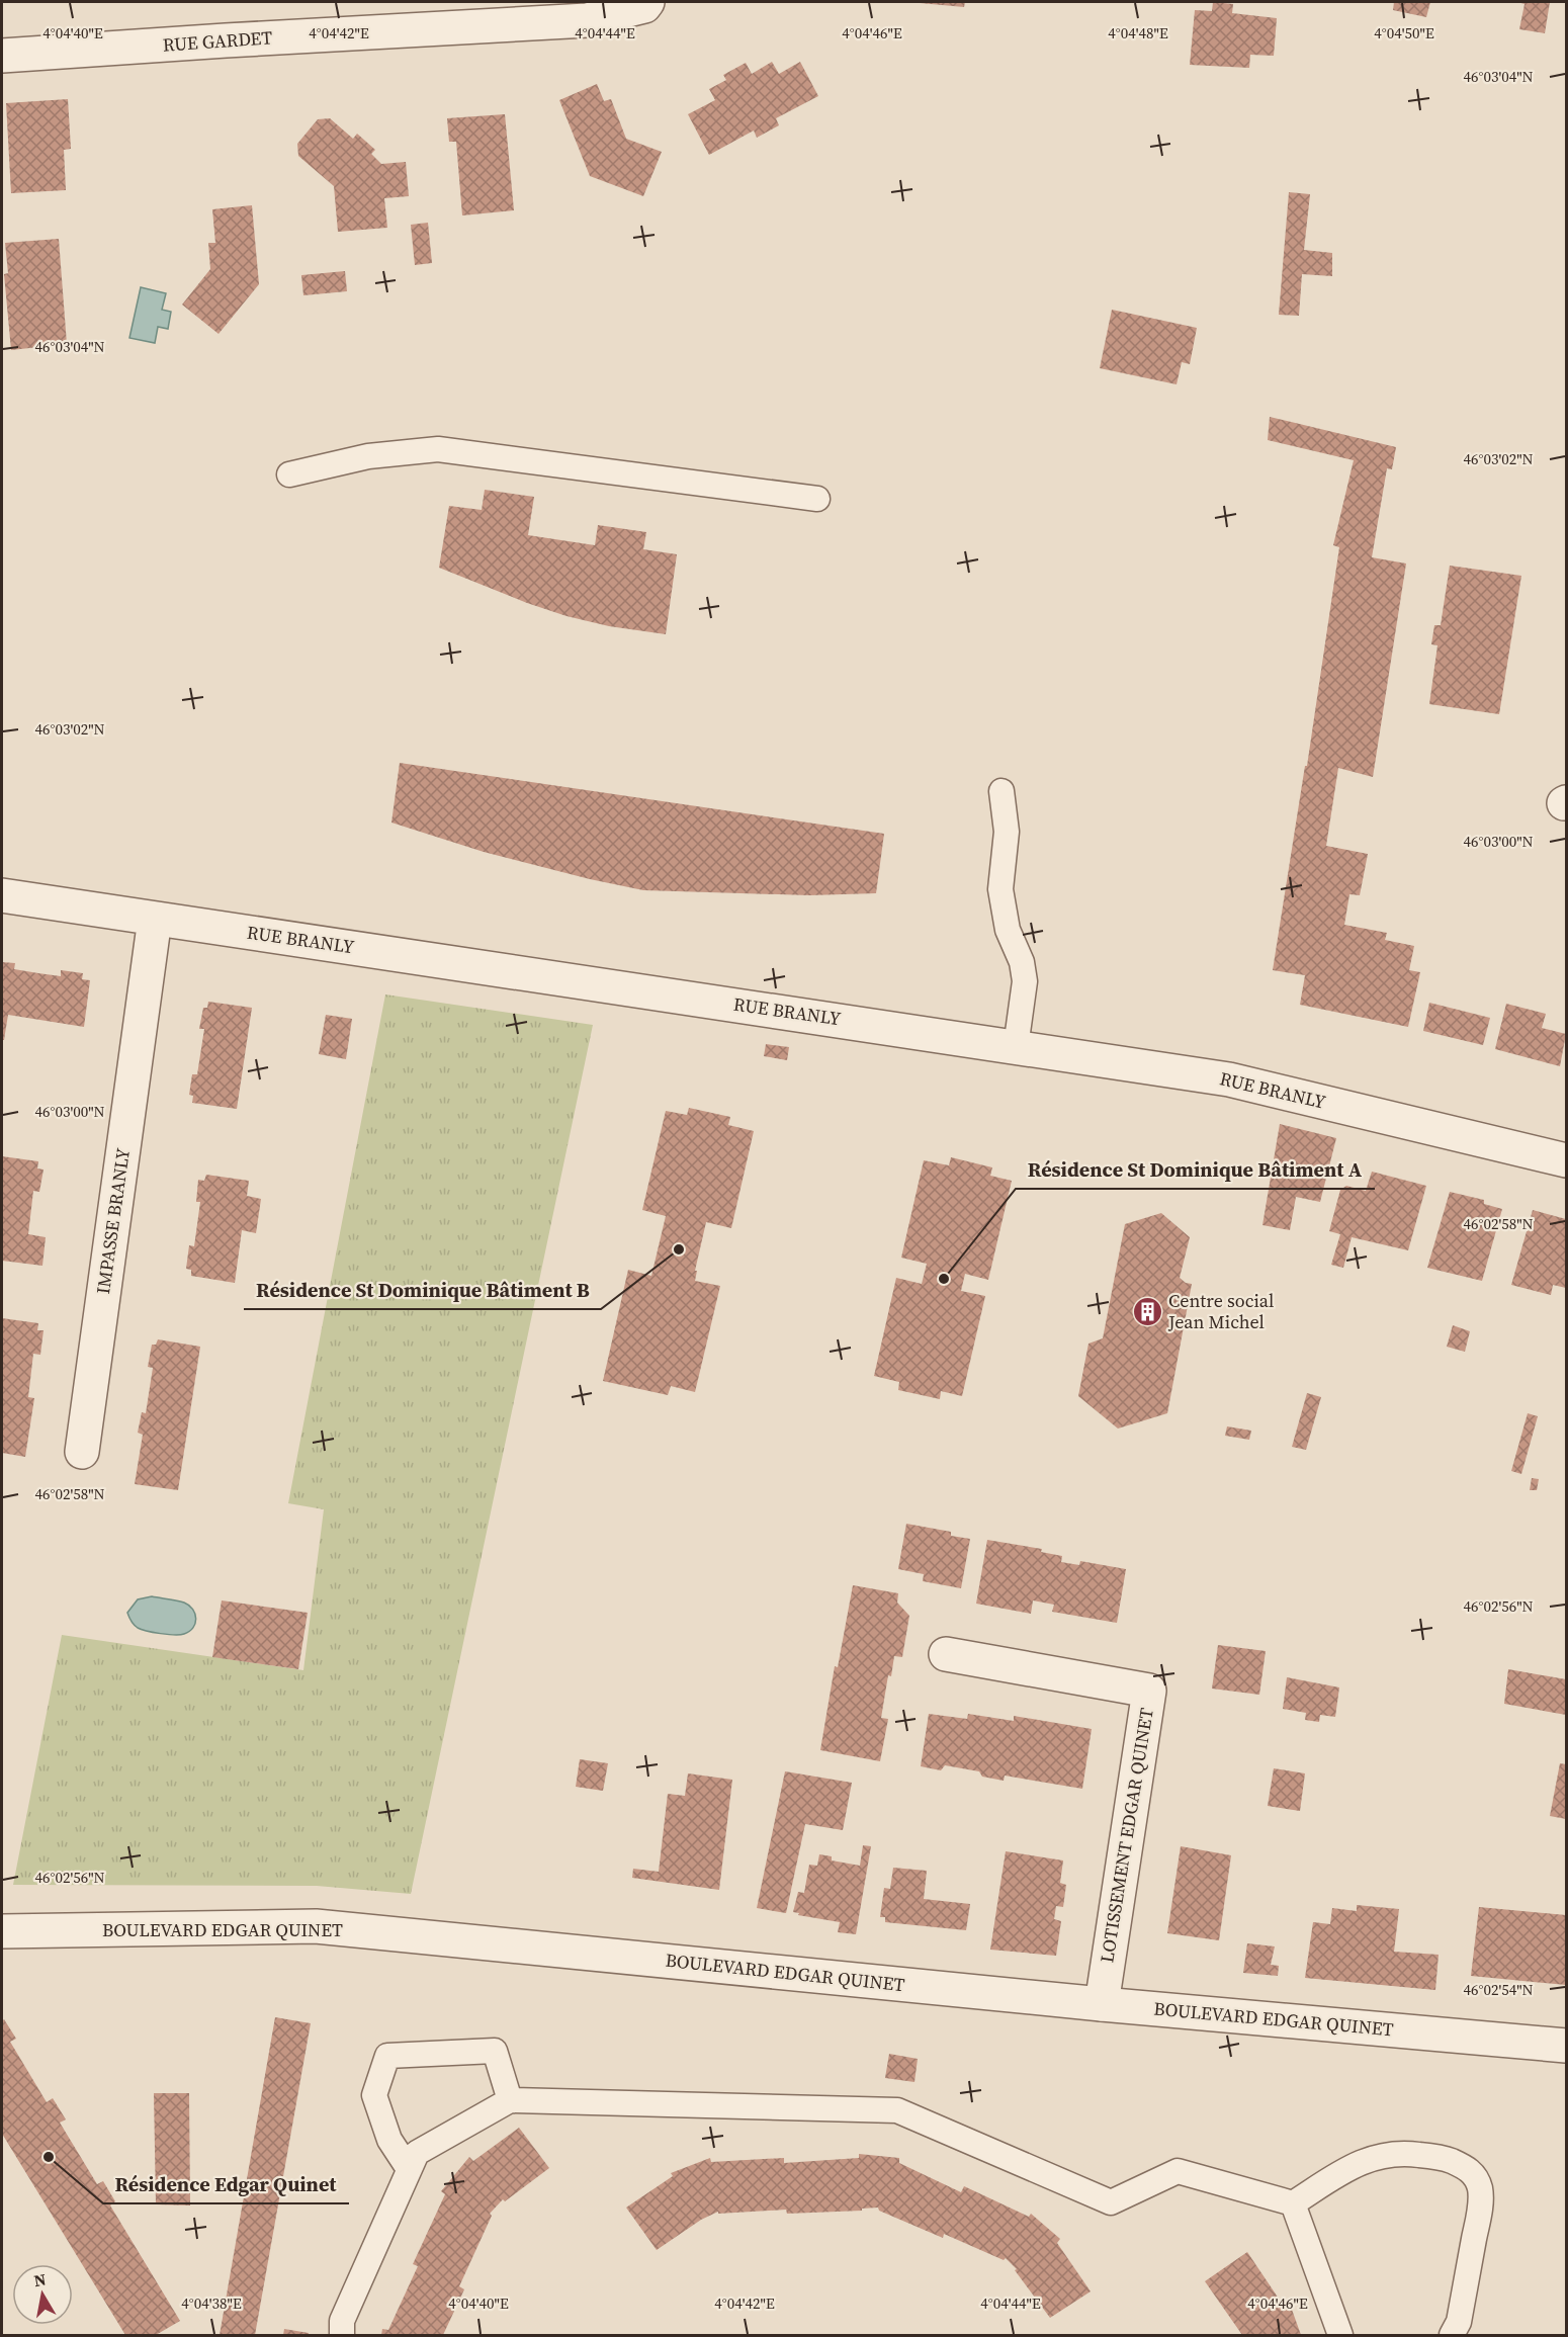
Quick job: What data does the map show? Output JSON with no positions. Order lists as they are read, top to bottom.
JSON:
{
  "streets": {
    "street": [
      "RUE GARDET",
      "RUE BRANLY",
      "IMPASSE BRANLY",
      "LOTISSEMENT EDGAR QUINET",
      "BOULEVARD EDGAR QUINET"
    ]
  },
  "crossings": [
    ["RUE BRANLY", "IMPASSE BRANLY"],
    ["LOTISSEMENT EDGAR QUINET", "BOULEVARD EDGAR QUINET"]
  ],
  "places": {
    "other": ["Résidence St Dominique Bâtiment B", "Résidence St Dominique Bâtiment A", "Résidence Edgar Quinet"],
    "building": ["Centre social Jean Michel"]
  },
  "north": "top",
  "coordinates": [
    "4°04'40\"E",
    "4°04'42\"E",
    "4°04'44\"E",
    "4°04'46\"E",
    "4°04'48\"E",
    "4°04'50\"E",
    "46°03'04\"N",
    "46°03'02\"N",
    "46°03'00\"N",
    "46°02'58\"N",
    "46°02'56\"N",
    "46°02'54\"N",
    "4°04'38\"E"
  ]
}
